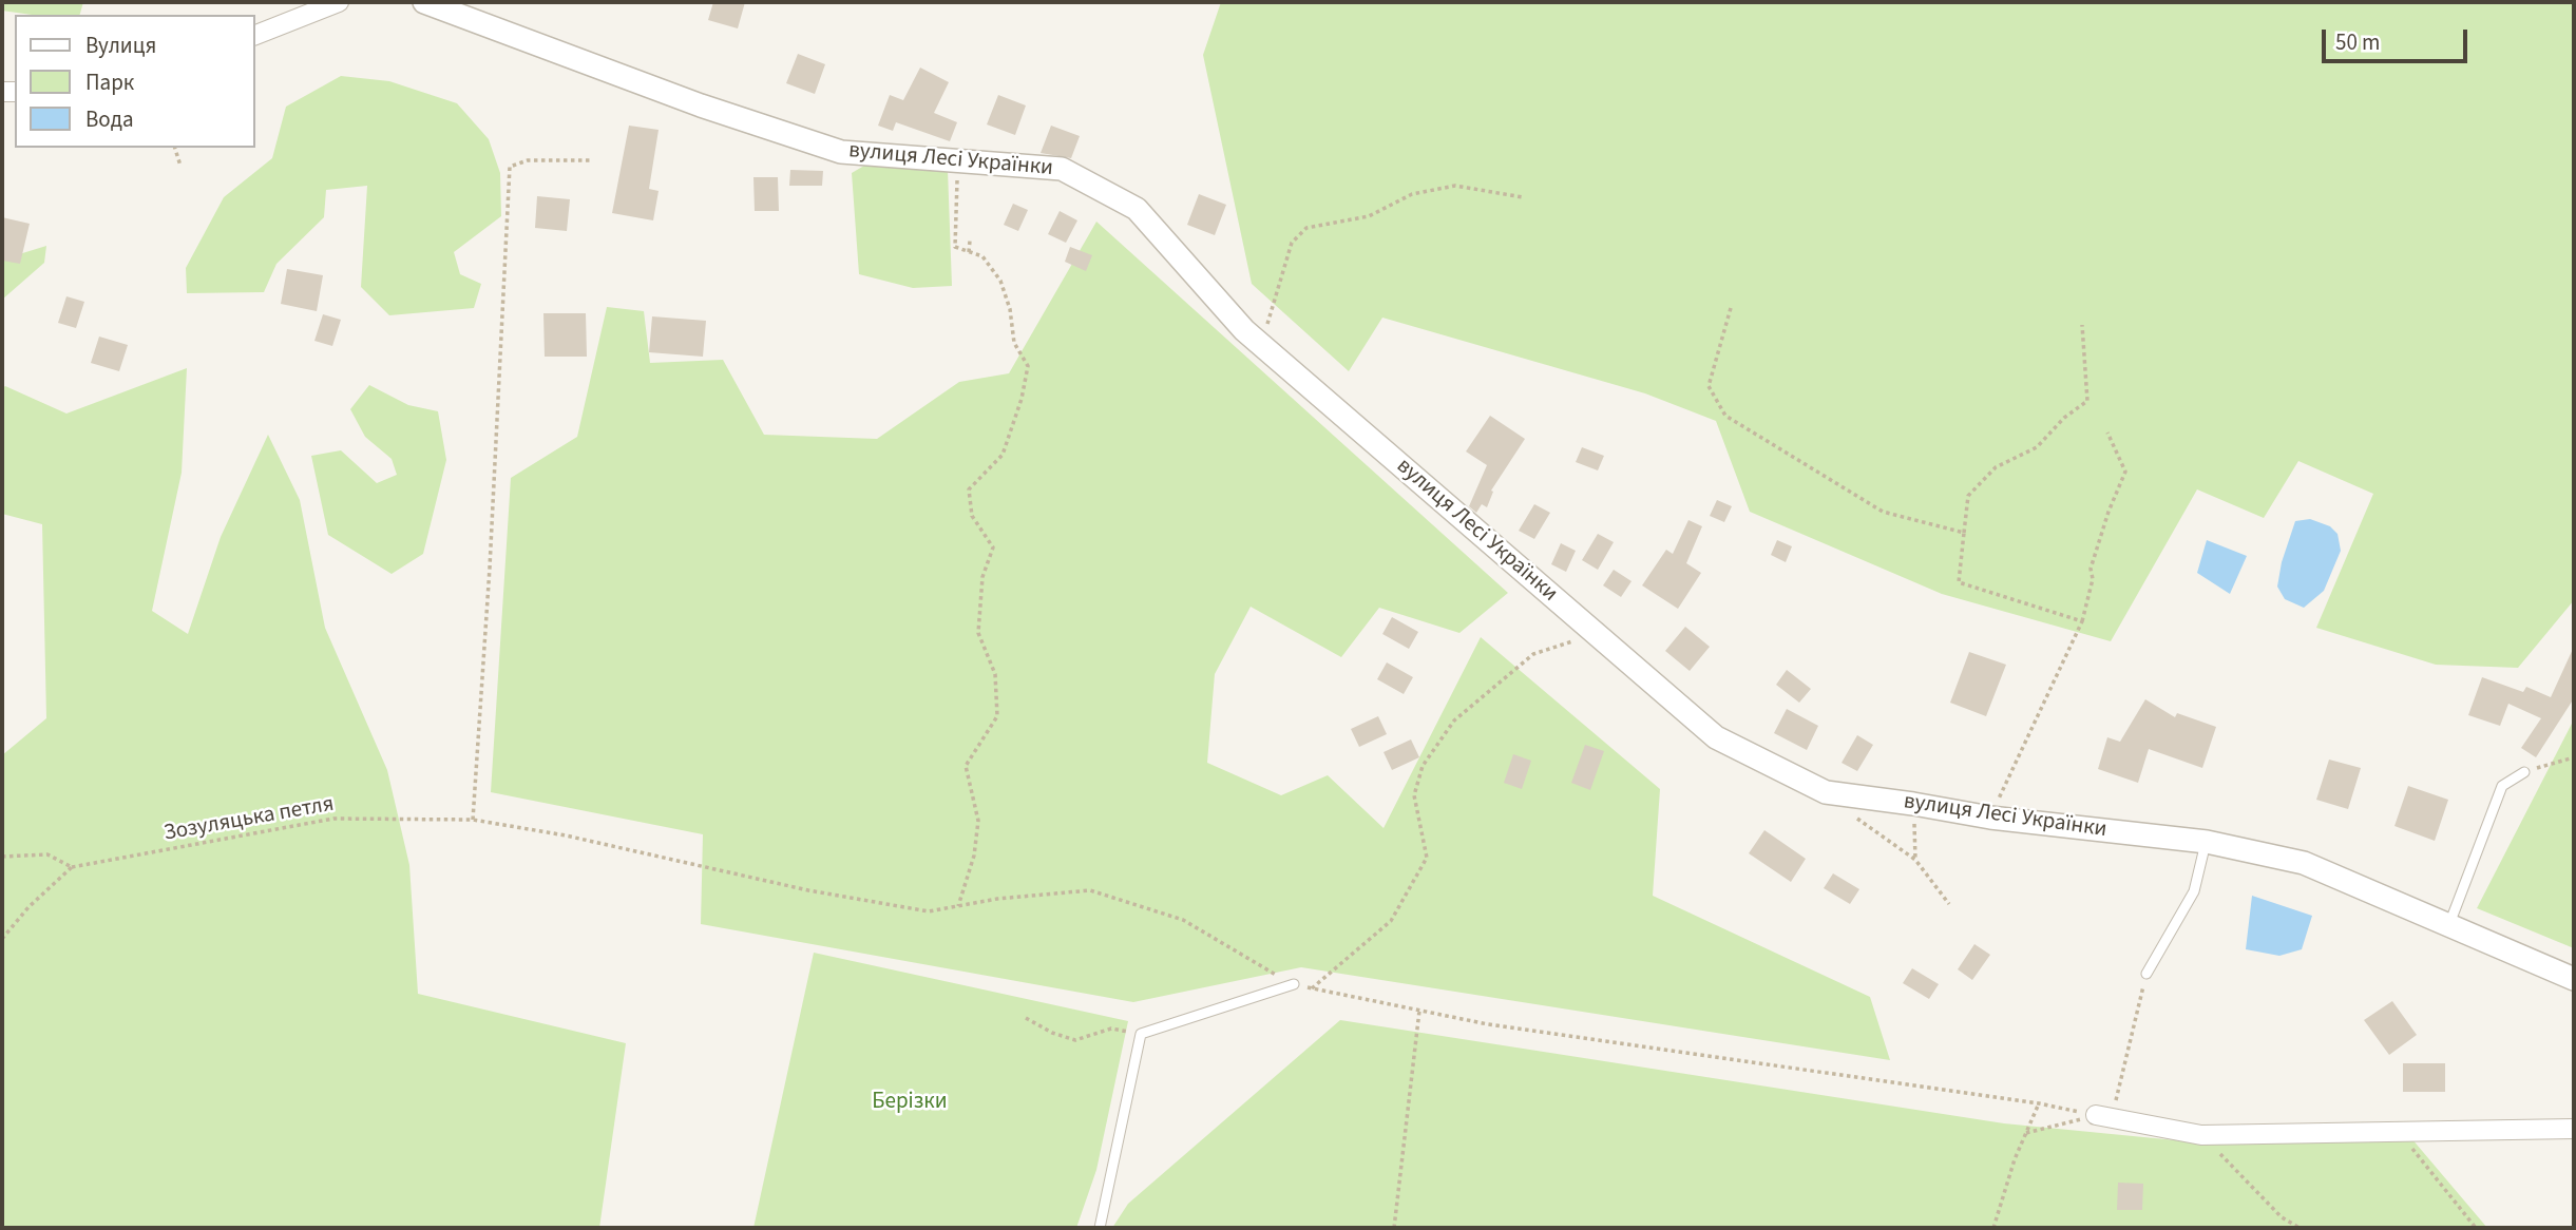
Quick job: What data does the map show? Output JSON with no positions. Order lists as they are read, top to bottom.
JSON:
{
  "streets": {
    "street": ["вулиця Лесі Українки"],
    "path": ["Зозуляцька петля"]
  },
  "parks": ["Берізки"],
  "legend": ["Вулиця", "Парк", "Вода"],
  "scale_bar": "50 m"
}
